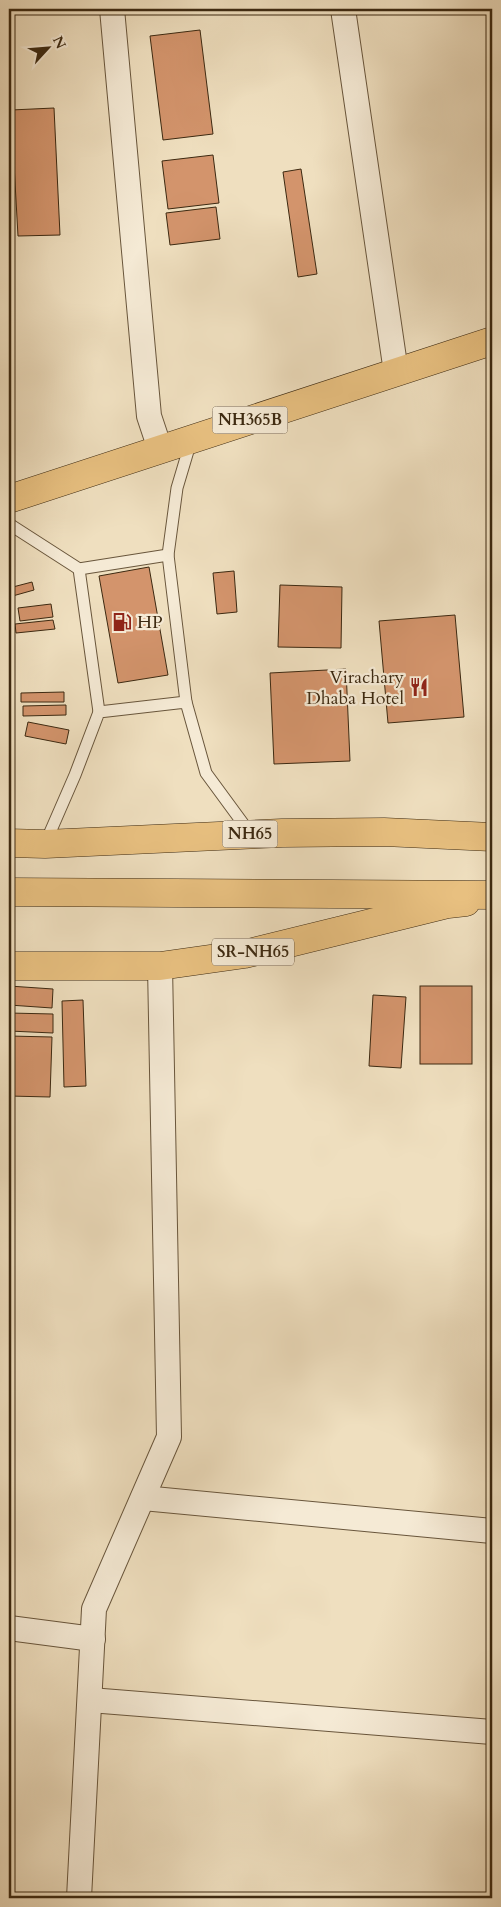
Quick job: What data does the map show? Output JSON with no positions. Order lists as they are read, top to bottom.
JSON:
{
  "streets": {
    "main road": ["NH365B", "NH65", "SR-NH65"]
  },
  "places": {
    "fuel station": ["HP"],
    "restaurant": ["Virachary Dhaba Hotel"]
  },
  "north": "top right"
}
